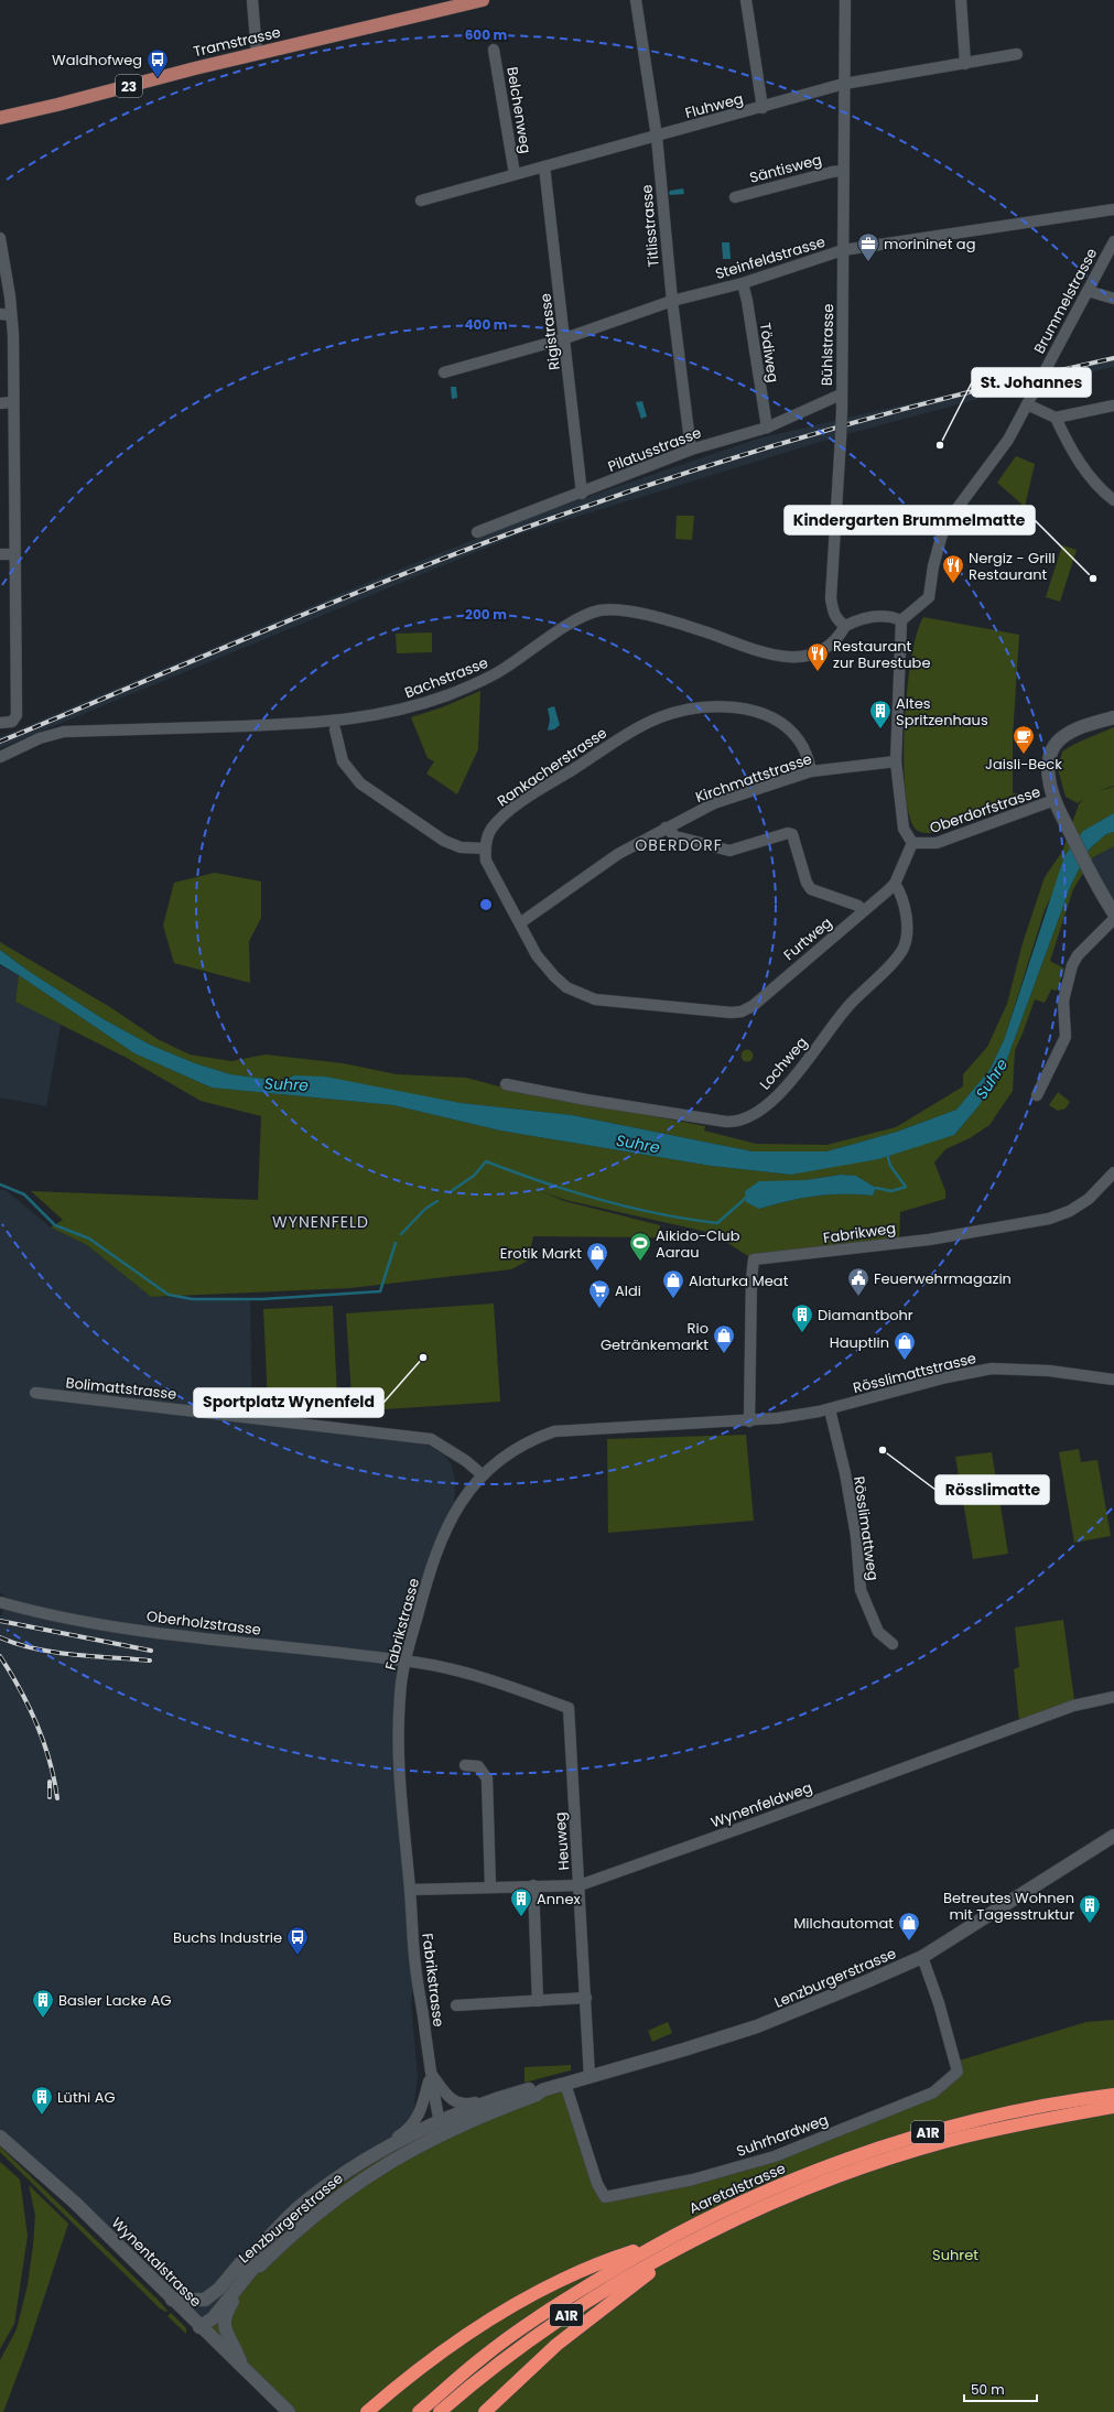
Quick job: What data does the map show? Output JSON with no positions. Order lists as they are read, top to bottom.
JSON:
{
  "streets": {
    "highway": ["A1R", "Aaretalstrasse"],
    "main road": [
      "Tramstrasse",
      "23",
      "Lenzburgerstrasse",
      "Wynentalstrasse"
    ],
    "street": [
      "Fluhweg",
      "Belchenweg",
      "Säntisweg",
      "Titlisstrasse",
      "Steinfeldstrasse",
      "Brummelstrasse",
      "Rigistrasse",
      "Bühlstrasse",
      "Tödiweg",
      "Pilatusstrasse",
      "Bachstrasse",
      "Rankacherstrasse",
      "Kirchmattstrasse",
      "Oberdorfstrasse",
      "Furtweg",
      "Lochweg",
      "Fabrikweg",
      "Rösslimattstrasse",
      "Bolimattstrasse",
      "Rösslimattweg",
      "Oberholzstrasse",
      "Fabrikstrasse",
      "Wynenfeldweg",
      "Heuweg",
      "Suhrhardweg"
    ]
  },
  "crossings": [
    ["Fluhweg", "Belchenweg"],
    ["Fluhweg", "Titlisstrasse"],
    ["Fluhweg", "Rigistrasse"],
    ["Fluhweg", "Bühlstrasse"],
    ["Säntisweg", "Bühlstrasse"],
    ["Titlisstrasse", "Steinfeldstrasse"],
    ["Titlisstrasse", "Pilatusstrasse"],
    ["Steinfeldstrasse", "Rigistrasse"],
    ["Steinfeldstrasse", "Bühlstrasse"],
    ["Steinfeldstrasse", "Tödiweg"],
    ["Brummelstrasse", "Oberdorfstrasse"],
    ["Rigistrasse", "Pilatusstrasse"],
    ["Bühlstrasse", "Pilatusstrasse"],
    ["Bühlstrasse", "Bachstrasse"],
    ["Tödiweg", "Pilatusstrasse"],
    ["Rankacherstrasse", "Kirchmattstrasse"],
    ["Kirchmattstrasse", "Oberdorfstrasse"],
    ["Kirchmattstrasse", "Furtweg"],
    ["Oberdorfstrasse", "Furtweg"],
    ["Furtweg", "Lochweg"],
    ["Fabrikweg", "Rösslimattstrasse"],
    ["Fabrikweg", "Fabrikstrasse"],
    ["Rösslimattstrasse", "Rösslimattweg"],
    ["Rösslimattstrasse", "Fabrikstrasse"],
    ["Bolimattstrasse", "Fabrikstrasse"],
    ["Oberholzstrasse", "Fabrikstrasse"],
    ["Oberholzstrasse", "Heuweg"],
    ["Fabrikstrasse", "Wynenfeldweg"],
    ["Fabrikstrasse", "Lenzburgerstrasse"],
    ["Wynenfeldweg", "Heuweg"],
    ["Heuweg", "Lenzburgerstrasse"],
    ["Lenzburgerstrasse", "Suhrhardweg"],
    ["Lenzburgerstrasse", "Wynentalstrasse"]
  ],
  "districts": ["OBERDORF", "WYNENFELD"],
  "water": ["Suhre"],
  "parks": ["Suhret"],
  "places": {
    "bus stop": ["Waldhofweg", "Buchs Industrie"],
    "office": ["morininet ag"],
    "other": [
      "St. Johannes",
      "Kindergarten Brummelmatte",
      "Sportplatz Wynenfeld",
      "Rösslimatte"
    ],
    "restaurant": ["Nergiz - Grill Restaurant", "Restaurant zur Burestube"],
    "building": [
      "Altes Spritzenhaus",
      "Diamantbohr",
      "Annex",
      "Betreutes Wohnen mit Tagesstruktur",
      "Basler Lacke AG",
      "Lüthi AG"
    ],
    "cafe": ["Jaisli-Beck"],
    "sports": ["Aikido-Club Aarau"],
    "shop": [
      "Erotik Markt",
      "Alaturka Meat",
      "Rio Getränkemarkt",
      "Hauptlin",
      "Milchautomat"
    ],
    "public building": ["Feuerwehrmagazin"],
    "supermarket": ["Aldi"]
  },
  "scale_bar": "50 m",
  "rings": ["600 m", "400 m", "200 m"]
}
